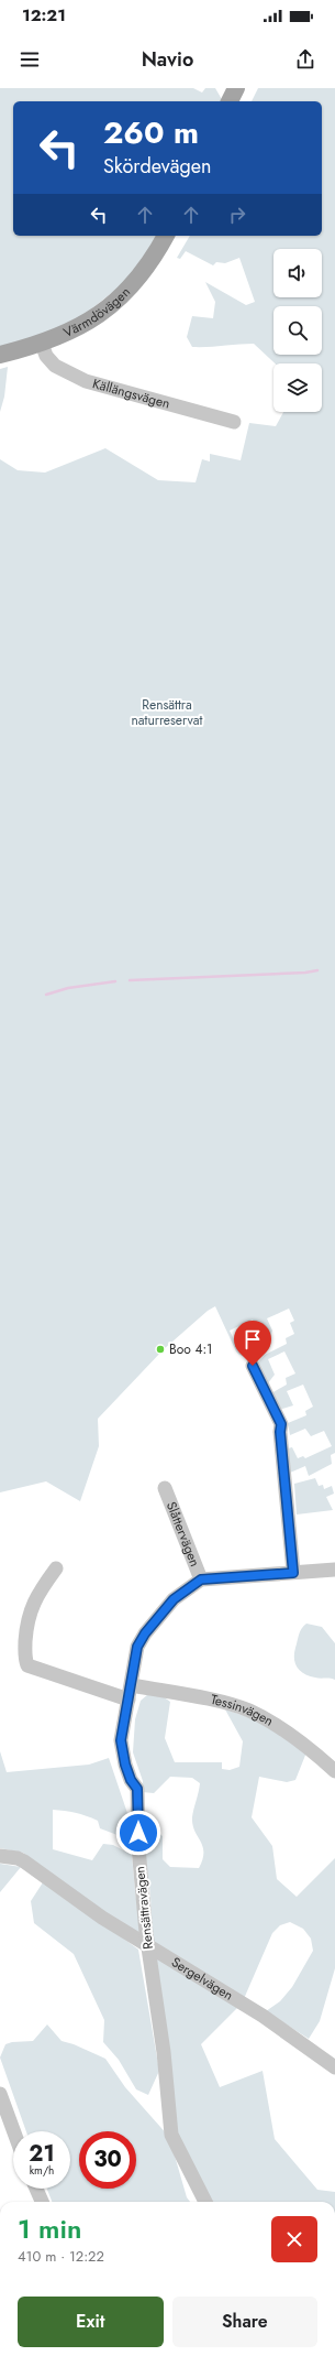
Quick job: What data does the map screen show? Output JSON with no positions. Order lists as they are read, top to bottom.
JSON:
{
  "streets": {
    "main road": ["Värmdövägen"],
    "street": [
      "Källängsvägen",
      "Slåttervägen",
      "Tessinvägen",
      "Rensättravägen",
      "Sergelvägen"
    ]
  },
  "crossings": [
    ["Värmdövägen", "Källängsvägen"],
    ["Slåttervägen", "Rensättravägen"],
    ["Tessinvägen", "Rensättravägen"],
    ["Rensättravägen", "Sergelvägen"]
  ],
  "parks": ["Rensättra naturreservat"],
  "places": ["Boo 4:1"],
  "page": {
    "status": "12:21",
    "header": "Navio",
    "turn": ["260 m", "Skördevägen"],
    "speed": "21 km/h",
    "limit": "30",
    "heading": ["1 min", "410 m · 12:22"],
    "buttons": ["Exit", "Share"]
  }
}
